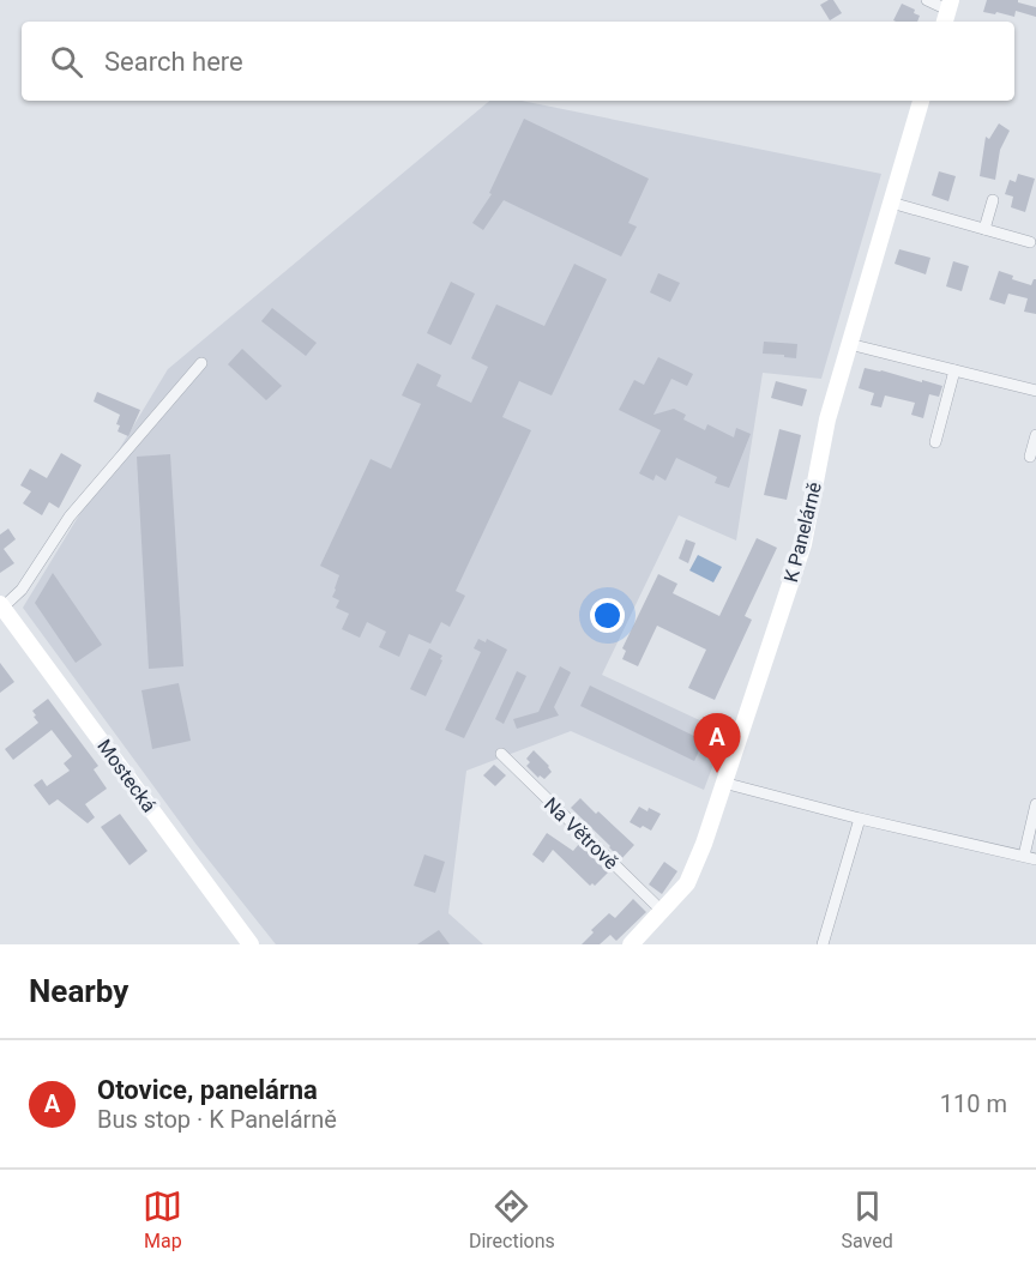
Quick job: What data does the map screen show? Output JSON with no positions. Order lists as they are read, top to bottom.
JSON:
{
  "streets": {
    "street": ["K Panelárně", "Mostecká", "Na Větrově"]
  },
  "crossings": [
    ["K Panelárně", "Na Větrově"]
  ],
  "page": {
    "search": "Search here",
    "pins": "A",
    "heading": "Nearby",
    "list": [
      {
        "mark": "A",
        "name": "Otovice, panelárna",
        "note": "Bus stop · K Panelárně",
        "value": "110 m"
      }
    ],
    "nav": ["Map", "Directions", "Saved"]
  }
}
